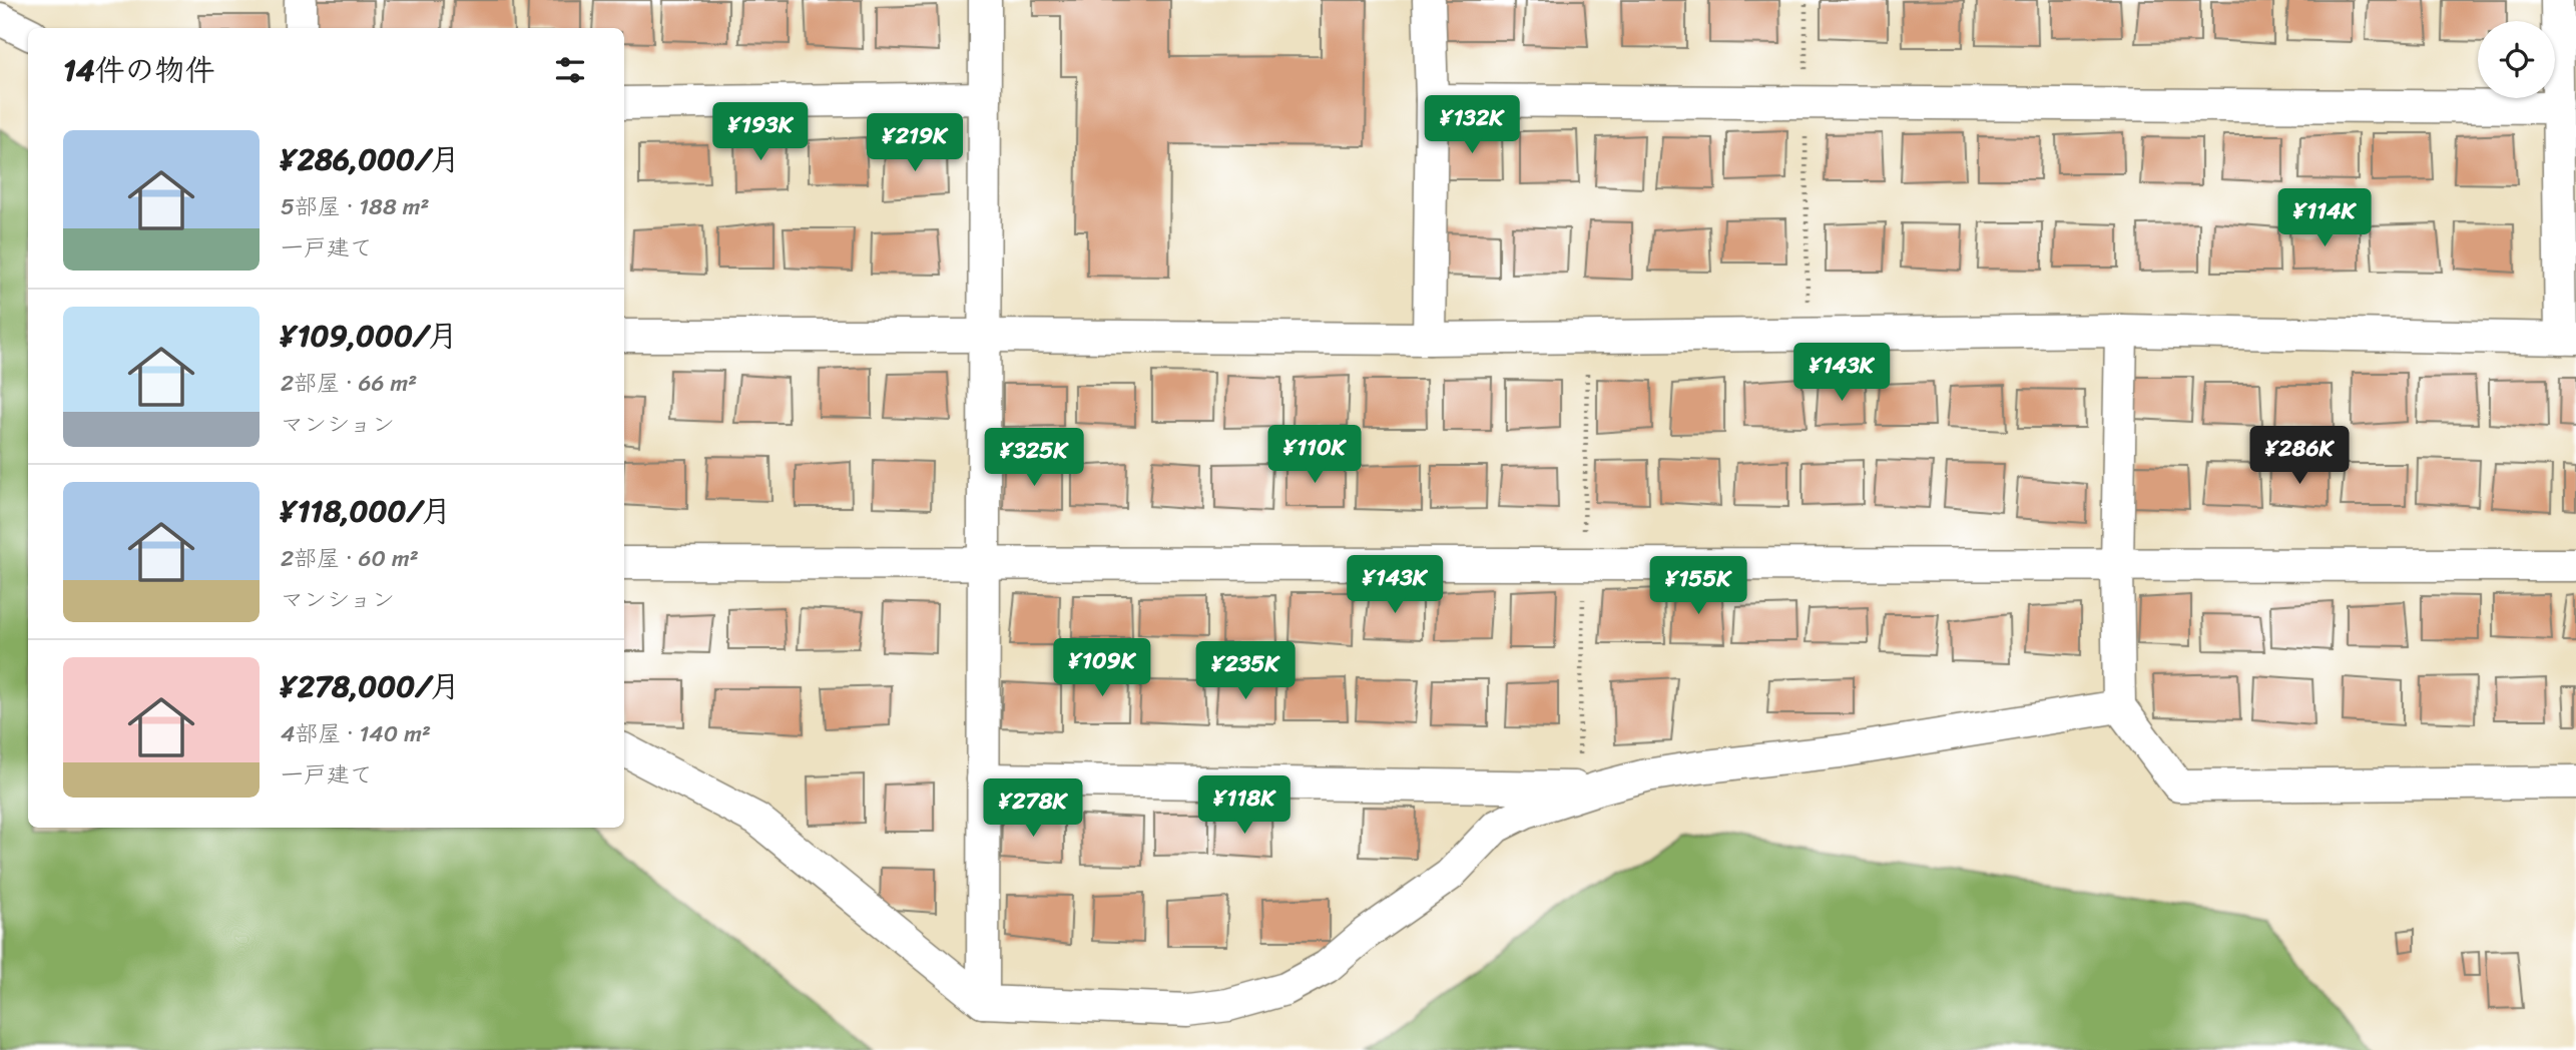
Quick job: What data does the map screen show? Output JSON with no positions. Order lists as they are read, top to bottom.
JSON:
{
  "page": {
    "heading": "14件の物件",
    "price": [
      "¥132K",
      "¥193K",
      "¥219K",
      "¥114K",
      "¥143K",
      "¥110K",
      "¥286K",
      "¥325K",
      "¥143K",
      "¥155K",
      "¥109K",
      "¥235K",
      "¥118K",
      "¥278K"
    ],
    "list": [
      {
        "name": "¥286,000/月",
        "note": "5部屋 · 188 m² · 一戸建て"
      },
      {
        "name": "¥109,000/月",
        "note": "2部屋 · 66 m² · マンション"
      },
      {
        "name": "¥118,000/月",
        "note": "2部屋 · 60 m² · マンション"
      },
      {
        "name": "¥278,000/月",
        "note": "4部屋 · 140 m² · 一戸建て"
      }
    ]
  }
}
